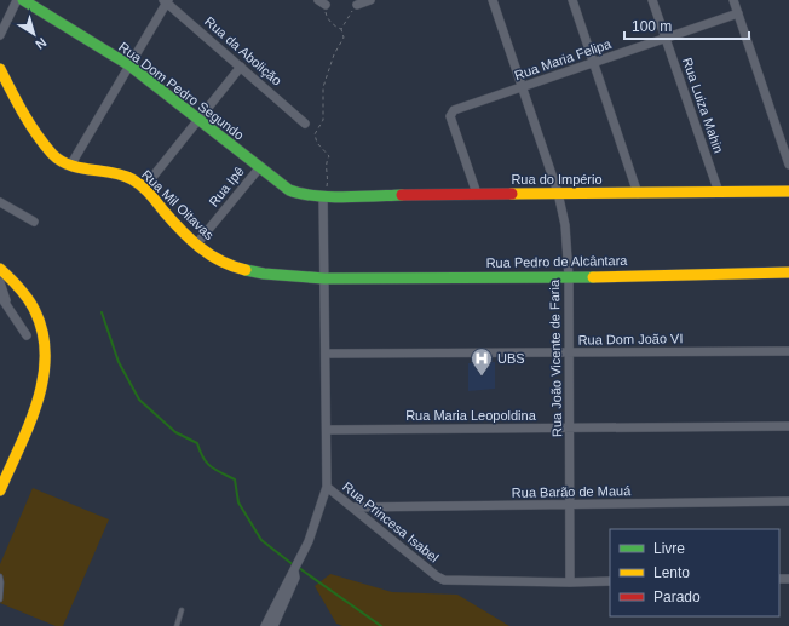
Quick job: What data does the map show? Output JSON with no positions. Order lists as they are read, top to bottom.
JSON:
{
  "streets": {
    "main road": [
      "Rua Dom Pedro Segundo",
      "Rua do Império",
      "Rua Mil Oitavas",
      "Rua Pedro de Alcântara"
    ],
    "street": [
      "Rua da Abolição",
      "Rua Maria Felipa",
      "Rua Luiza Mahin",
      "Rua Ipê",
      "Rua Dom João VI",
      "Rua João Vicente de Faria",
      "Rua Maria Leopoldina",
      "Rua Barão de Mauá",
      "Rua Princesa Isabel"
    ]
  },
  "crossings": [
    ["Rua Maria Felipa", "Rua Luiza Mahin"],
    ["Rua Maria Felipa", "Rua do Império"],
    ["Rua Maria Felipa", "Rua João Vicente de Faria"],
    ["Rua Dom Pedro Segundo", "Rua do Império"],
    ["Rua Dom Pedro Segundo", "Rua Ipê"],
    ["Rua Dom Pedro Segundo", "Rua Princesa Isabel"],
    ["Rua Luiza Mahin", "Rua do Império"],
    ["Rua do Império", "Rua João Vicente de Faria"],
    ["Rua do Império", "Rua Princesa Isabel"],
    ["Rua Ipê", "Rua Mil Oitavas"],
    ["Rua Mil Oitavas", "Rua Pedro de Alcântara"],
    ["Rua Mil Oitavas", "Rua Princesa Isabel"],
    ["Rua Pedro de Alcântara", "Rua João Vicente de Faria"],
    ["Rua Pedro de Alcântara", "Rua Princesa Isabel"],
    ["Rua Dom João VI", "Rua João Vicente de Faria"],
    ["Rua Dom João VI", "Rua Princesa Isabel"],
    ["Rua João Vicente de Faria", "Rua Maria Leopoldina"],
    ["Rua João Vicente de Faria", "Rua Barão de Mauá"],
    ["Rua João Vicente de Faria", "Rua Princesa Isabel"],
    ["Rua Maria Leopoldina", "Rua Princesa Isabel"],
    ["Rua Barão de Mauá", "Rua Princesa Isabel"]
  ],
  "places": {
    "hospital": ["UBS"]
  },
  "legend": ["Livre", "Lento", "Parado"],
  "scale_bar": "100 m",
  "north": "bottom right"
}
